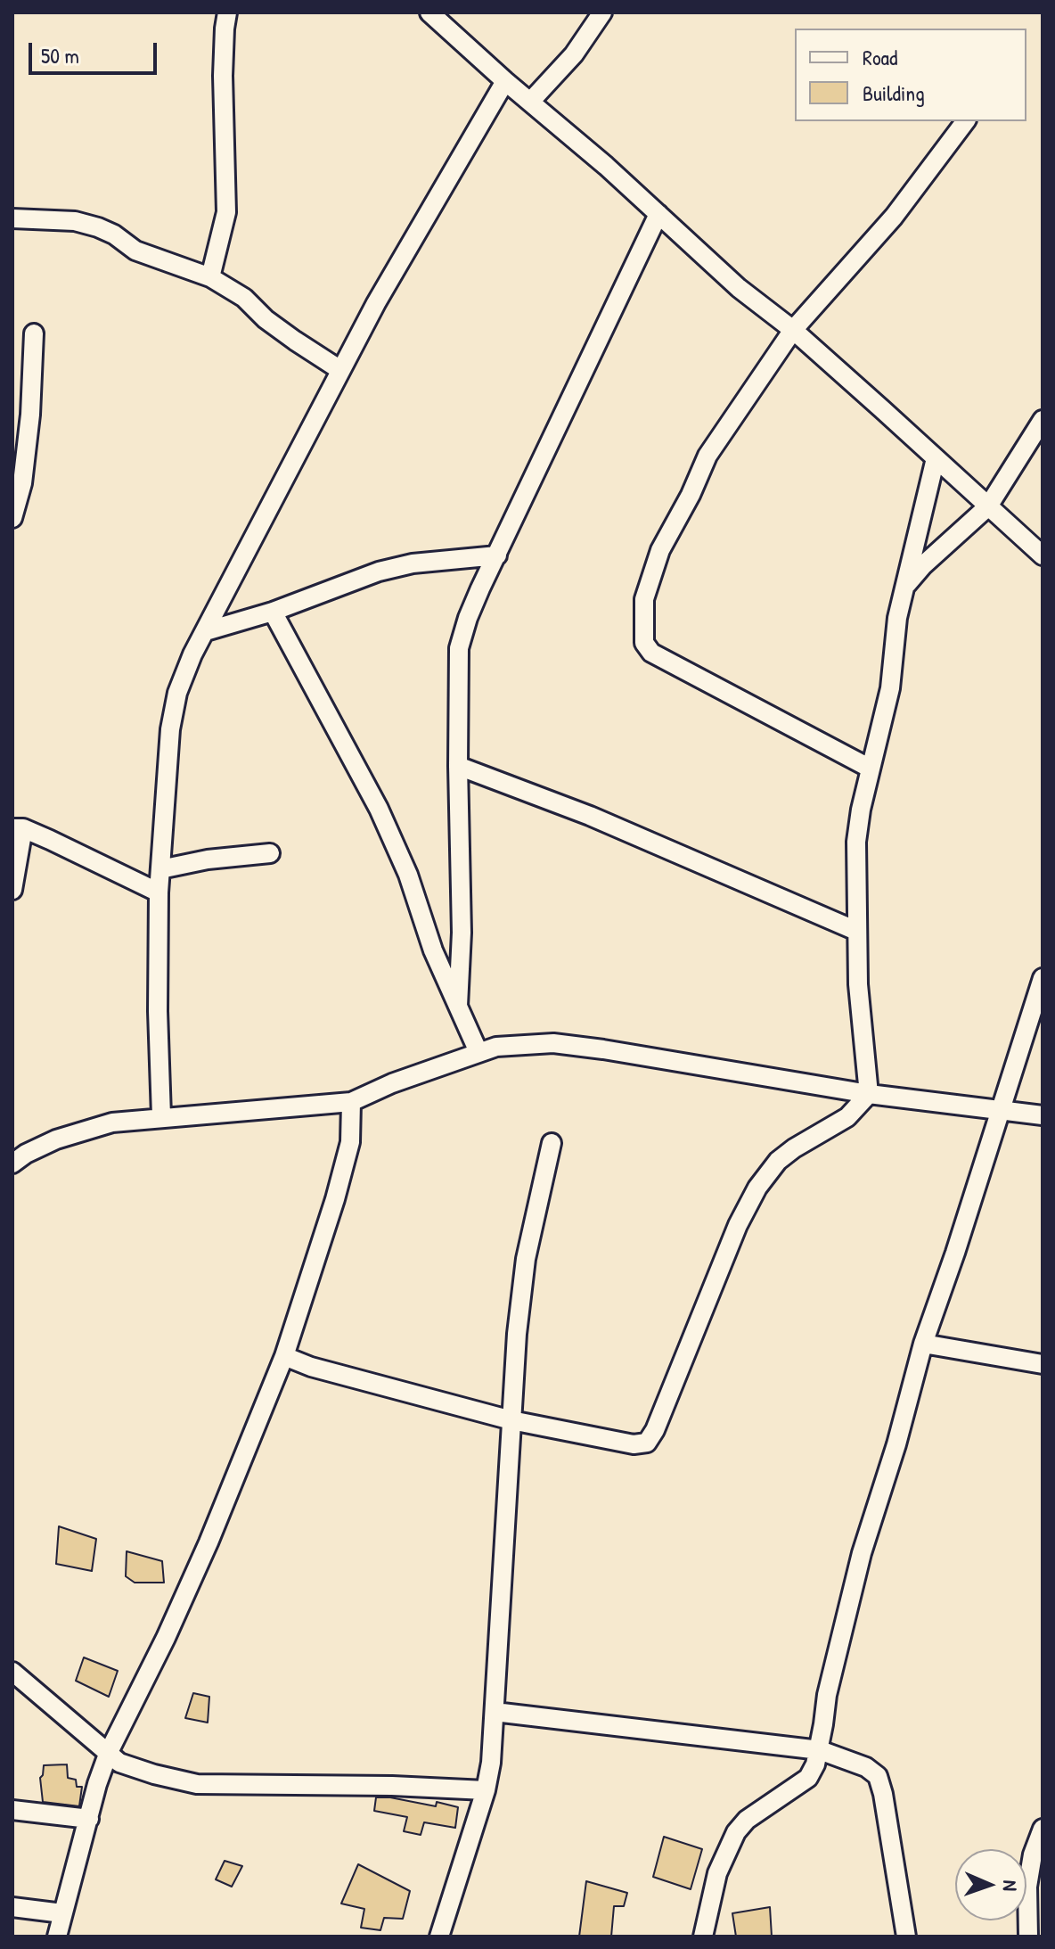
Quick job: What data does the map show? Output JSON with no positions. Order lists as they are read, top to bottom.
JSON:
{
  "legend": ["Road", "Building"],
  "scale_bar": "50 m",
  "north": "right"
}
